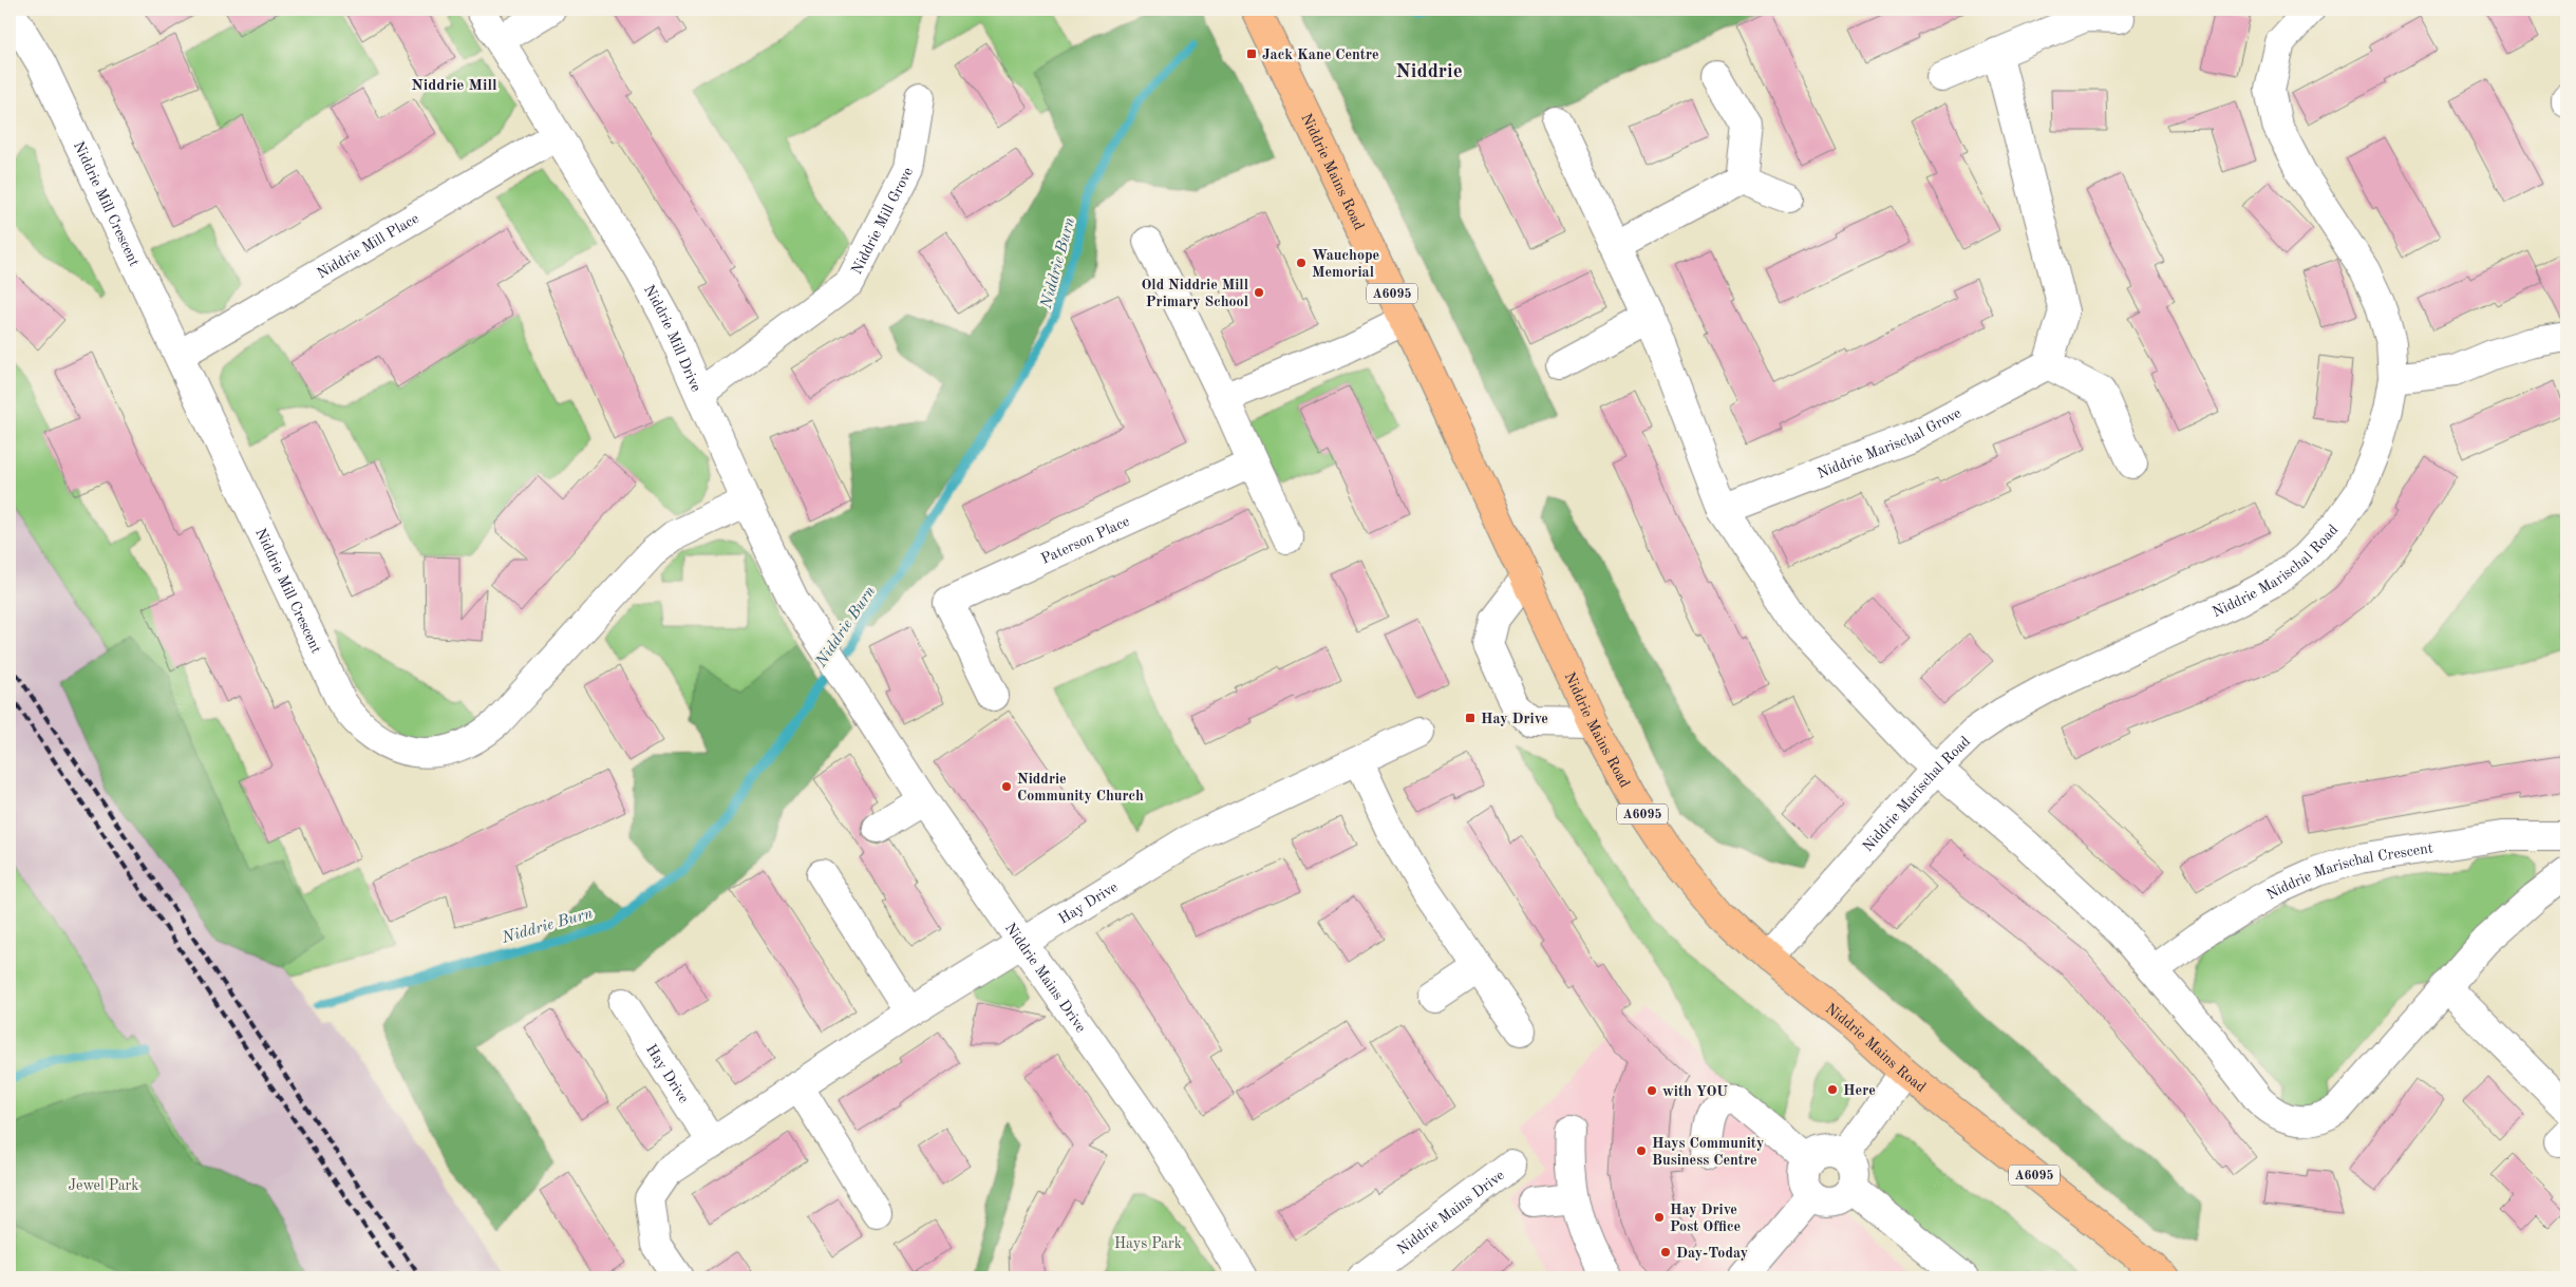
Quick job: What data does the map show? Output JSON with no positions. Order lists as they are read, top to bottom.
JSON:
{
  "streets": {
    "main road": ["Niddrie Mains Road", "A6095"],
    "street": [
      "Niddrie Mill Crescent",
      "Niddrie Mill Grove",
      "Niddrie Mill Place",
      "Niddrie Mill Drive",
      "Niddrie Marischal Grove",
      "Paterson Place",
      "Niddrie Marischal Road",
      "Niddrie Marischal Crescent",
      "Hay Drive",
      "Niddrie Mains Drive"
    ]
  },
  "crossings": [
    ["Niddrie Mains Road", "Niddrie Marischal Road"],
    ["Niddrie Mill Crescent", "Niddrie Mill Place"],
    ["Niddrie Mill Crescent", "Niddrie Mill Drive"],
    ["Niddrie Mill Grove", "Niddrie Mill Drive"],
    ["Niddrie Mill Place", "Niddrie Mill Drive"],
    ["Niddrie Mill Drive", "Niddrie Mains Drive"],
    ["Hay Drive", "Niddrie Mains Drive"]
  ],
  "districts": ["Niddrie", "Niddrie Mill"],
  "water": ["Niddrie Burn"],
  "parks": ["Jewel Park", "Hays Park"],
  "places": {
    "transit": ["Jack Kane Centre", "Hay Drive"],
    "other": [
      "Wauchope Memorial",
      "Old Niddrie Mill Primary School",
      "Niddrie Community Church",
      "Here",
      "with YOU",
      "Hays Community Business Centre",
      "Hay Drive Post Office",
      "Day-Today"
    ]
  }
}
